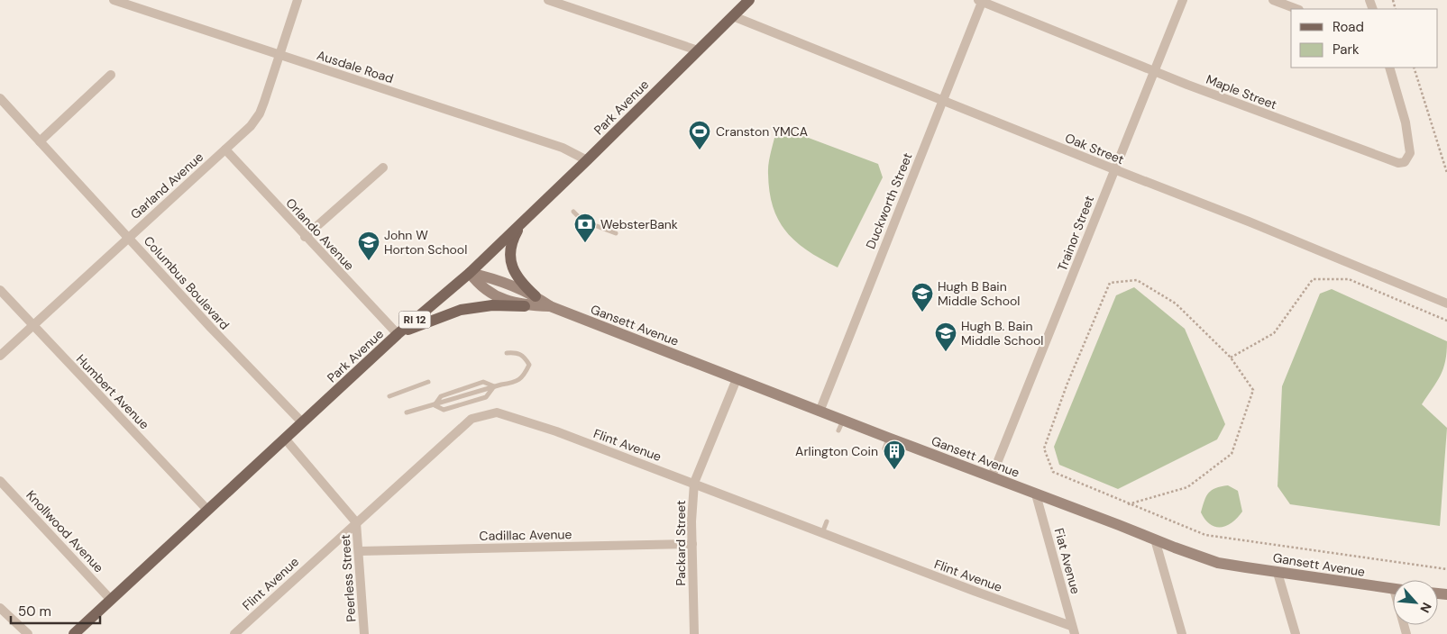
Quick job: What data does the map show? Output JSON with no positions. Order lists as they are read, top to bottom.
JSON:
{
  "streets": {
    "main road": ["Park Avenue", "RI 12", "Gansett Avenue"],
    "street": [
      "Ausdale Road",
      "Maple Street",
      "Oak Street",
      "Garland Avenue",
      "Duckworth Street",
      "Trainor Street",
      "Orlando Avenue",
      "Columbus Boulevard",
      "Humbert Avenue",
      "Flint Avenue",
      "Knollwood Avenue",
      "Cadillac Avenue",
      "Packard Street",
      "Fiat Avenue",
      "Peerless Street"
    ]
  },
  "crossings": [
    ["Ausdale Road", "Park Avenue"],
    ["Ausdale Road", "Garland Avenue"],
    ["Maple Street", "Duckworth Street"],
    ["Maple Street", "Trainor Street"],
    ["Park Avenue", "Oak Street"],
    ["Park Avenue", "Orlando Avenue"],
    ["Park Avenue", "Columbus Boulevard"],
    ["Park Avenue", "Gansett Avenue"],
    ["Park Avenue", "Humbert Avenue"],
    ["Park Avenue", "Knollwood Avenue"],
    ["Park Avenue", "Peerless Street"],
    ["Oak Street", "Duckworth Street"],
    ["Oak Street", "Trainor Street"],
    ["Garland Avenue", "Orlando Avenue"],
    ["Garland Avenue", "Columbus Boulevard"],
    ["Garland Avenue", "Humbert Avenue"],
    ["Duckworth Street", "Gansett Avenue"],
    ["Trainor Street", "Gansett Avenue"],
    ["Gansett Avenue", "Packard Street"],
    ["Gansett Avenue", "Fiat Avenue"],
    ["Flint Avenue", "Packard Street"],
    ["Flint Avenue", "Fiat Avenue"],
    ["Flint Avenue", "Peerless Street"],
    ["Cadillac Avenue", "Packard Street"],
    ["Cadillac Avenue", "Peerless Street"]
  ],
  "places": {
    "sports": ["Cranston YMCA"],
    "bank": ["WebsterBank"],
    "school or university": ["John W Horton School", "Hugh B Bain Middle School", "Hugh B. Bain Middle School"],
    "building": ["Arlington Coin"]
  },
  "legend": ["Road", "Park"],
  "scale_bar": "50 m",
  "north": "bottom right"
}
